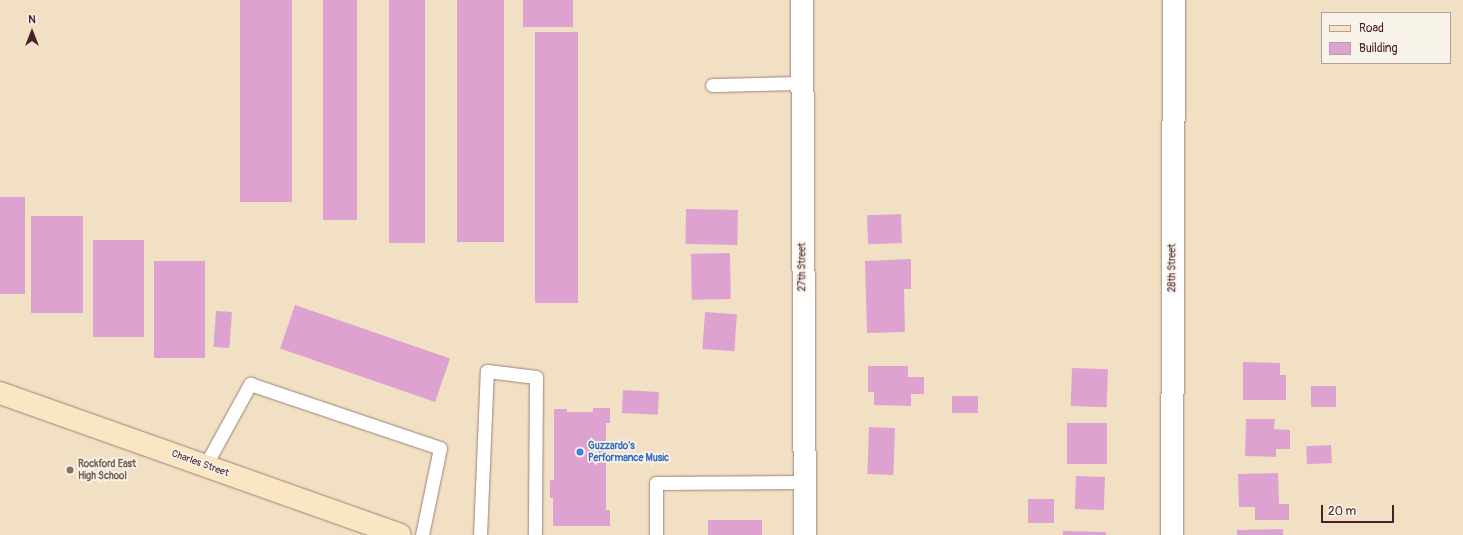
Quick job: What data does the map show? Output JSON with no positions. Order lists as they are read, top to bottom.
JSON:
{
  "streets": {
    "main road": ["Charles Street"],
    "street": ["27th Street", "28th Street"]
  },
  "places": ["Guzzardo's Performance Music", "Rockford East High School"],
  "legend": ["Road", "Building"],
  "scale_bar": "20 m",
  "north": "top"
}
